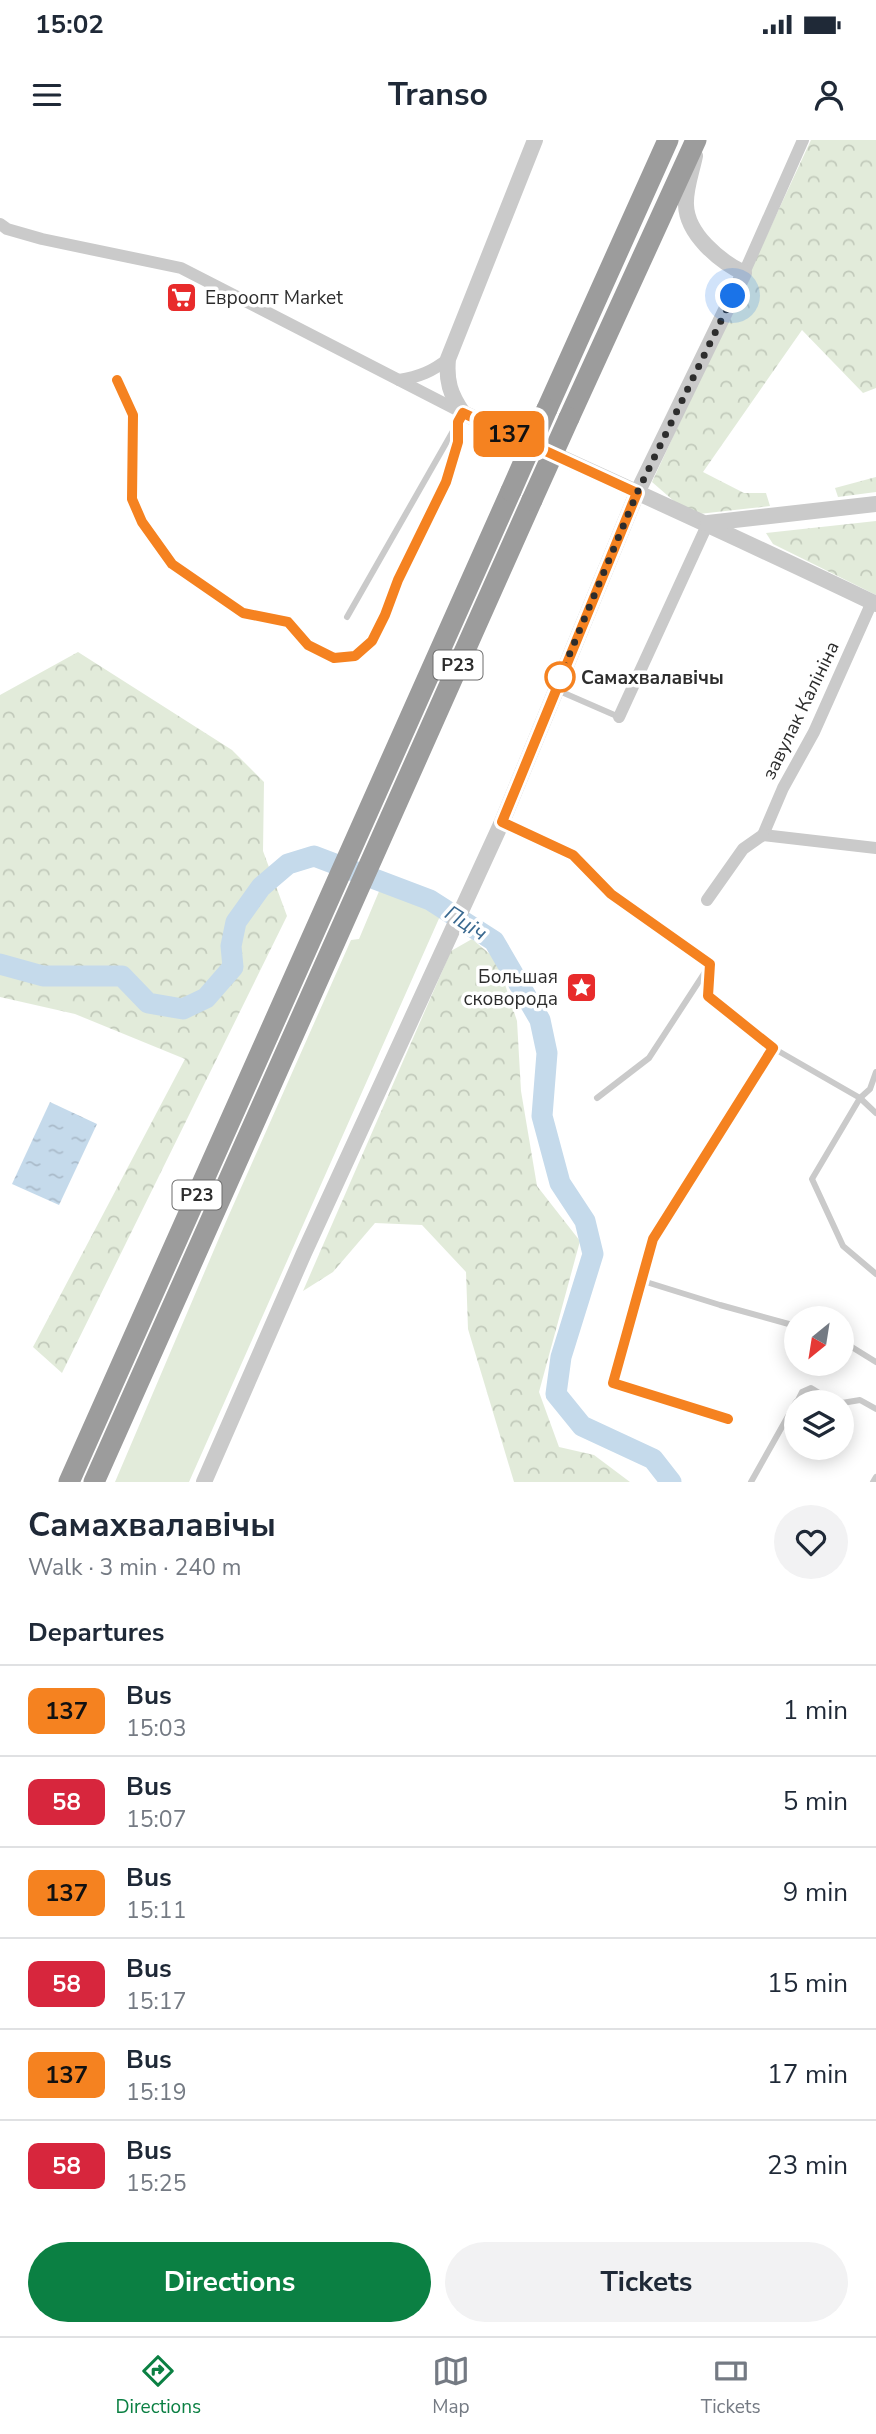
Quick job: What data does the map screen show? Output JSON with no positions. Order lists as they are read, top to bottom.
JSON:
{
  "streets": {
    "highway": ["Р23"],
    "street": ["завулак Калініна"]
  },
  "water": ["Пціч"],
  "places": {
    "supermarket": ["Евроопт Market"],
    "other": ["Самахвалавічы"],
    "place": ["Большая сковорода"]
  },
  "lines": ["bus line 137"],
  "north": "bottom left",
  "page": {
    "status": "15:02",
    "header": "Transo",
    "on_map": "137",
    "heading": [
      ["Самахвалавічы", "Walk · 3 min · 240 m"],
      "Departures"
    ],
    "list": [
      {
        "mark": "137",
        "name": "Bus",
        "note": "15:03",
        "value": "1 min"
      },
      {
        "mark": "58",
        "name": "Bus",
        "note": "15:07",
        "value": "5 min"
      },
      {
        "mark": "137",
        "name": "Bus",
        "note": "15:11",
        "value": "9 min"
      },
      {
        "mark": "58",
        "name": "Bus",
        "note": "15:17",
        "value": "15 min"
      },
      {
        "mark": "137",
        "name": "Bus",
        "note": "15:19",
        "value": "17 min"
      },
      {
        "mark": "58",
        "name": "Bus",
        "note": "15:25",
        "value": "23 min"
      }
    ],
    "buttons": ["Directions", "Tickets"],
    "tabs": ["Directions", "Map", "Tickets"]
  }
}
